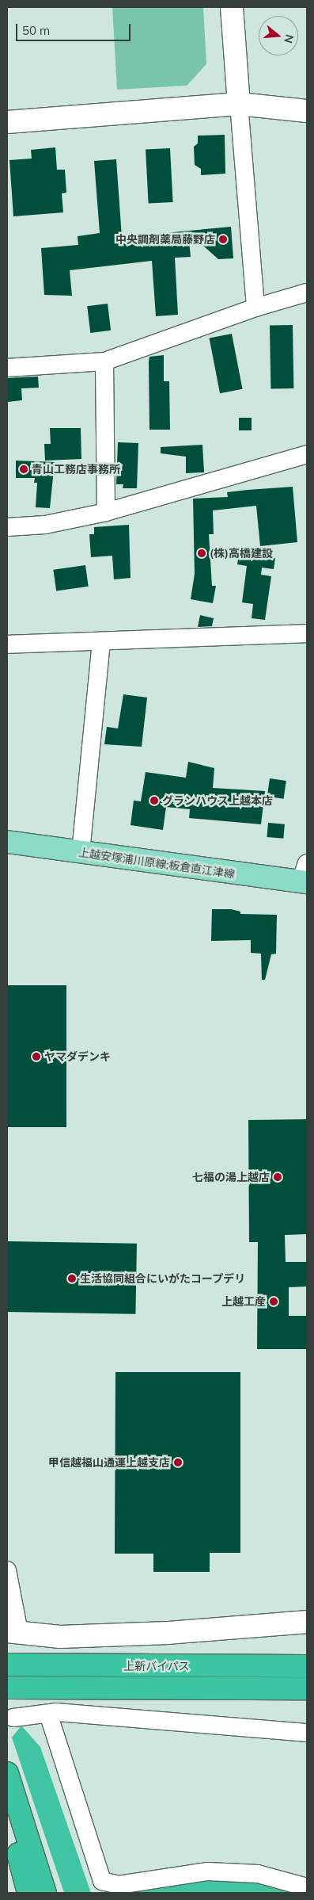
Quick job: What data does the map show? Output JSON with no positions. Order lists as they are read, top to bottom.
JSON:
{
  "streets": {
    "highway": ["上新バイパス"],
    "main road": ["上越安塚浦川原線;板倉直江津線"]
  },
  "places": [
    "中央調剤薬局藤野店",
    "青山工務店事務所",
    "(株)高橋建設",
    "グランハウス上越本店",
    "ヤマダデンキ",
    "七福の湯上越店",
    "生活協同組合にいがたコープデリ",
    "上越工産",
    "甲信越福山通運上越支店"
  ],
  "scale_bar": "50 m",
  "north": "right"
}
